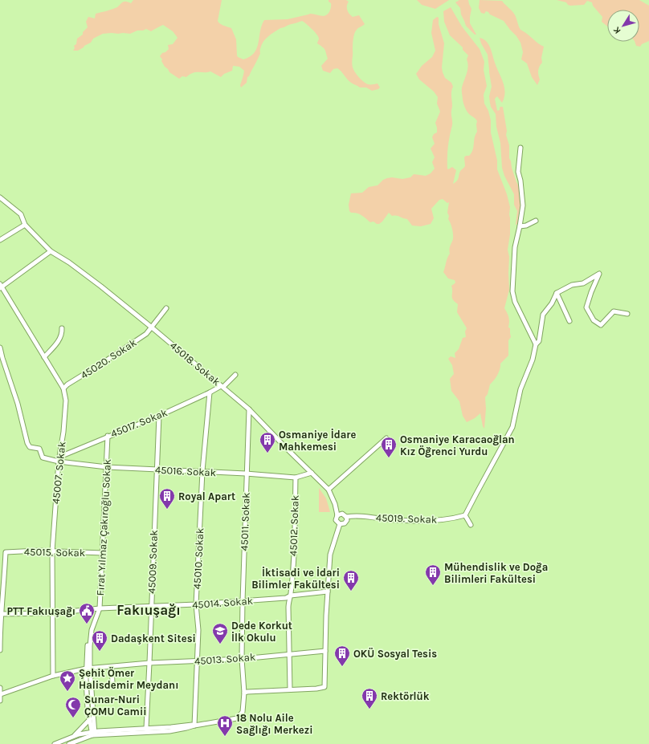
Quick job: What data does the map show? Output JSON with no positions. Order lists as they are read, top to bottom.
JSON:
{
  "streets": {
    "street": [
      "45020. Sokak",
      "45018. Sokak",
      "45017. Sokak",
      "45016. Sokak",
      "45007. Sokak",
      "45019. Sokak",
      "45011. Sokak",
      "45012. Sokak",
      "Fırat Yılmaz Çakıroğlu Sokak",
      "45015. Sokak",
      "45010. Sokak",
      "45009. Sokak",
      "45014. Sokak",
      "45013. Sokak"
    ]
  },
  "crossings": [
    ["45020. Sokak", "45018. Sokak"],
    ["45020. Sokak", "45007. Sokak"],
    ["45018. Sokak", "45017. Sokak"],
    ["45018. Sokak", "45016. Sokak"],
    ["45018. Sokak", "45019. Sokak"],
    ["45018. Sokak", "45011. Sokak"],
    ["45017. Sokak", "45016. Sokak"],
    ["45017. Sokak", "45007. Sokak"],
    ["45017. Sokak", "Fırat Yılmaz Çakıroğlu Sokak"],
    ["45017. Sokak", "45010. Sokak"],
    ["45017. Sokak", "45009. Sokak"],
    ["45016. Sokak", "45007. Sokak"],
    ["45016. Sokak", "45011. Sokak"],
    ["45016. Sokak", "45012. Sokak"],
    ["45016. Sokak", "Fırat Yılmaz Çakıroğlu Sokak"],
    ["45016. Sokak", "45010. Sokak"],
    ["45016. Sokak", "45009. Sokak"],
    ["45007. Sokak", "45015. Sokak"],
    ["45007. Sokak", "45014. Sokak"],
    ["45007. Sokak", "45013. Sokak"],
    ["45011. Sokak", "45010. Sokak"],
    ["45011. Sokak", "45014. Sokak"],
    ["45011. Sokak", "45013. Sokak"],
    ["45012. Sokak", "45014. Sokak"],
    ["45012. Sokak", "45013. Sokak"],
    ["Fırat Yılmaz Çakıroğlu Sokak", "45015. Sokak"],
    ["Fırat Yılmaz Çakıroğlu Sokak", "45014. Sokak"],
    ["Fırat Yılmaz Çakıroğlu Sokak", "45013. Sokak"],
    ["45015. Sokak", "45014. Sokak"],
    ["45010. Sokak", "45014. Sokak"],
    ["45010. Sokak", "45013. Sokak"],
    ["45009. Sokak", "45014. Sokak"],
    ["45009. Sokak", "45013. Sokak"]
  ],
  "districts": ["Fakıuşağı"],
  "places": {
    "building": [
      "Osmaniye İdare Mahkemesi",
      "Osmaniye Karacaoğlan Kız Öğrenci Yurdu",
      "Royal Apart",
      "Mühendislik ve Doğa Bilimleri Fakültesi",
      "İktisadi ve İdari Bilimler Fakültesi",
      "Dadaşkent Sitesi",
      "OKÜ Sosyal Tesis",
      "Rektörlük"
    ],
    "public building": ["PTT Fakıuşağı"],
    "school or university": ["Dede Korkut İlk Okulu"],
    "place": ["Şehit Ömer Halisdemir Meydanı"],
    "mosque": ["Sunar-Nuri ÇOMU Camii"],
    "hospital": ["18 Nolu Aile Sağlığı Merkezi"]
  },
  "north": "bottom left"
}
